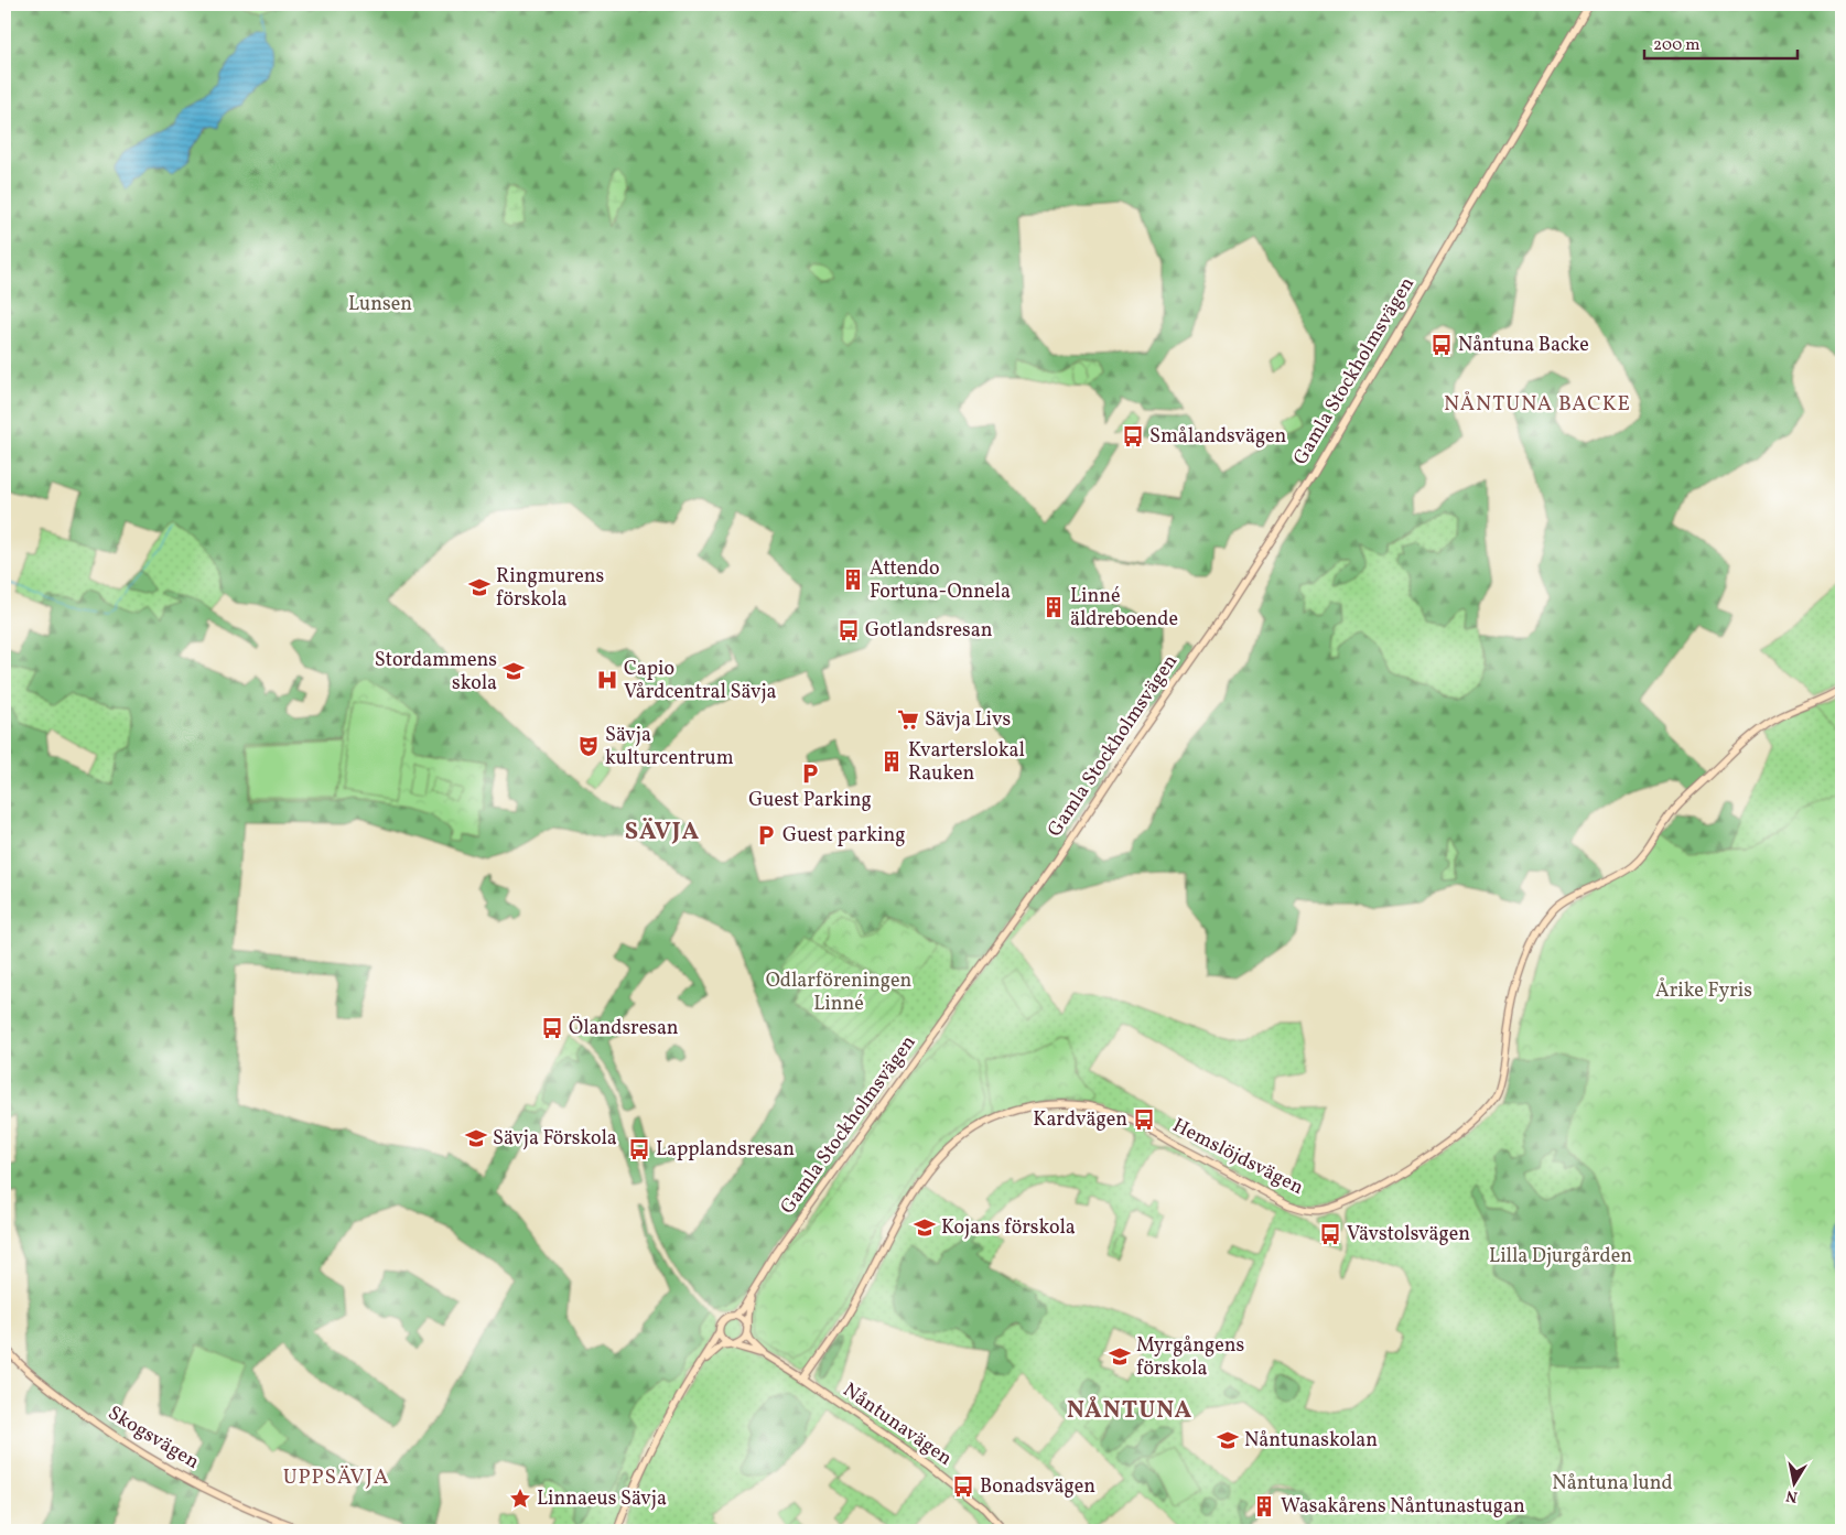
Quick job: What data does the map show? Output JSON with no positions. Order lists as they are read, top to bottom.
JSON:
{
  "streets": {
    "street": [
      "Gamla Stockholmsvägen",
      "Hemslöjdsvägen",
      "Nåntunavägen",
      "Skogsvägen"
    ]
  },
  "crossings": [
    ["Gamla Stockholmsvägen", "Nåntunavägen"],
    ["Hemslöjdsvägen", "Nåntunavägen"]
  ],
  "districts": [
    "NÅNTUNA BACKE",
    "SÄVJA",
    "NÅNTUNA",
    "UPPSÄVJA"
  ],
  "parks": [
    "Lunsen",
    "Odlarföreningen Linné",
    "Årike Fyris",
    "Lilla Djurgården",
    "Nåntuna lund"
  ],
  "places": {
    "bus stop": [
      "Nåntuna Backe",
      "Smålandsvägen",
      "Gotlandsresan",
      "Ölandsresan",
      "Kardvägen",
      "Lapplandsresan",
      "Vävstolsvägen",
      "Bonadsvägen"
    ],
    "building": [
      "Attendo Fortuna-Onnela",
      "Linné äldreboende",
      "Kvarterslokal Rauken",
      "Wasakårens Nåntunastugan"
    ],
    "school or university": [
      "Ringmurens förskola",
      "Stordammens skola",
      "Sävja Förskola",
      "Kojans förskola",
      "Myrgångens förskola",
      "Nåntunaskolan"
    ],
    "hospital": ["Capio Vårdcentral Sävja"],
    "supermarket": ["Sävja Livs"],
    "theatre": ["Sävja kulturcentrum"],
    "parking": ["Guest Parking", "Guest parking"],
    "place": ["Linnaeus Sävja"]
  },
  "scale_bar": "200 m",
  "north": "bottom"
}
